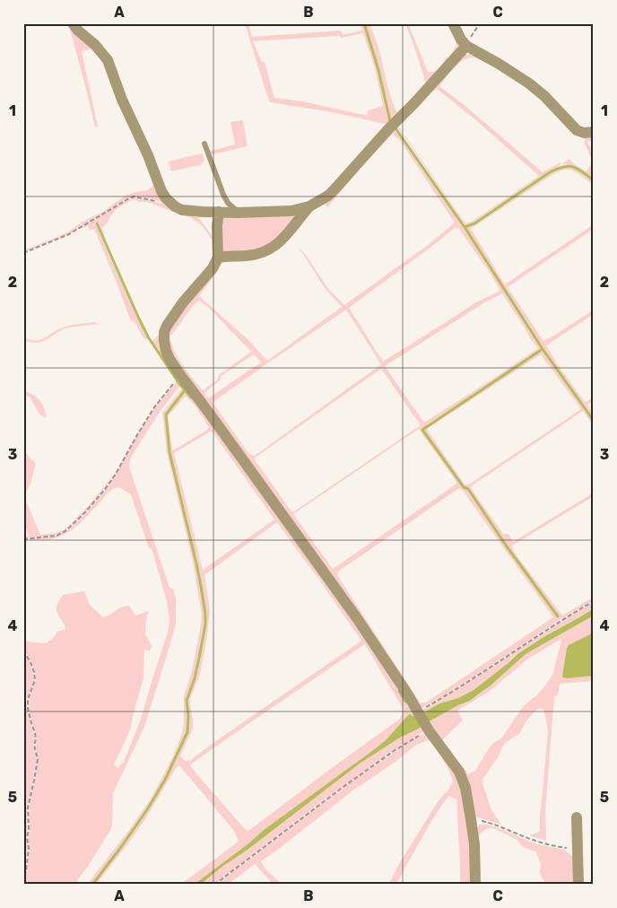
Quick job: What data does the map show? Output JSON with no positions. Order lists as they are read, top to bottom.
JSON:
{
  "grid": {
    "columns": ["A", "B", "C"],
    "rows": [
      "1",
      "2",
      "3",
      "4",
      "5"
    ]
  }
}
